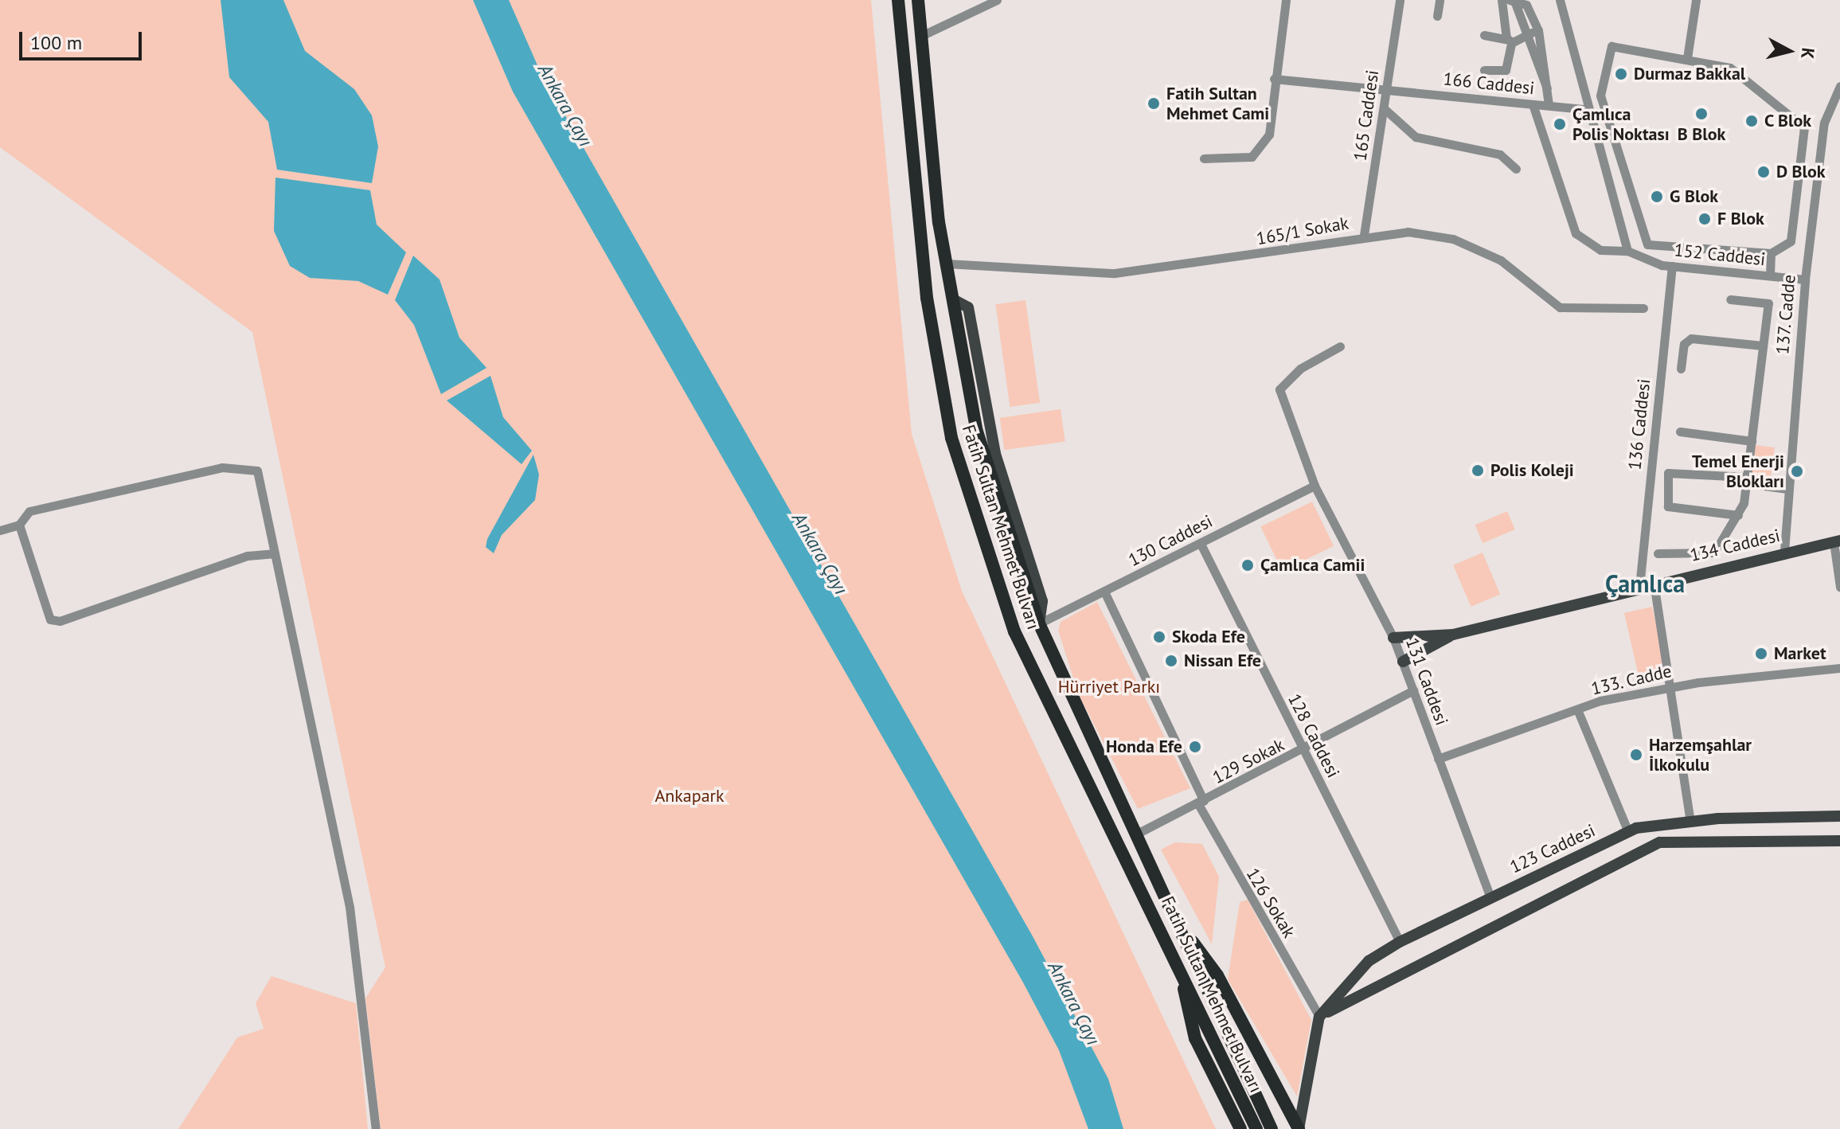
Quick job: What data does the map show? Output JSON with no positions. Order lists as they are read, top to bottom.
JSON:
{
  "streets": {
    "highway": ["Fatih Sultan Mehmet Bulvarı"],
    "main road": ["134 Caddesi", "123 Caddesi"],
    "street": [
      "166 Caddesi",
      "165 Caddesi",
      "165/1 Sokak",
      "152 Caddesi",
      "137. Cadde",
      "136 Caddesi",
      "130 Caddesi",
      "133. Cadde",
      "131 Caddesi",
      "128 Caddesi",
      "129 Sokak",
      "126 Sokak"
    ]
  },
  "crossings": [
    ["166 Caddesi", "165 Caddesi"],
    ["166 Caddesi", "152 Caddesi"],
    ["165 Caddesi", "165/1 Sokak"],
    ["165/1 Sokak", "Fatih Sultan Mehmet Bulvarı"],
    ["152 Caddesi", "137. Cadde"],
    ["152 Caddesi", "136 Caddesi"],
    ["137. Cadde", "134 Caddesi"],
    ["136 Caddesi", "134 Caddesi"],
    ["Fatih Sultan Mehmet Bulvarı", "130 Caddesi"],
    ["Fatih Sultan Mehmet Bulvarı", "129 Sokak"],
    ["130 Caddesi", "131 Caddesi"],
    ["130 Caddesi", "128 Caddesi"],
    ["130 Caddesi", "126 Sokak"],
    ["134 Caddesi", "131 Caddesi"],
    ["133. Cadde", "131 Caddesi"],
    ["131 Caddesi", "129 Sokak"],
    ["131 Caddesi", "123 Caddesi"],
    ["128 Caddesi", "129 Sokak"],
    ["128 Caddesi", "123 Caddesi"],
    ["129 Sokak", "126 Sokak"],
    ["123 Caddesi", "126 Sokak"]
  ],
  "districts": ["Çamlıca"],
  "water": ["Ankara Çayı"],
  "parks": ["Hürriyet Parkı", "Ankapark"],
  "places": [
    "Durmaz Bakkal",
    "Fatih Sultan Mehmet Cami",
    "B Blok",
    "C Blok",
    "Çamlıca Polis Noktası",
    "D Blok",
    "G Blok",
    "F Blok",
    "Polis Koleji",
    "Temel Enerji Blokları",
    "Çamlıca Camii",
    "Skoda Efe",
    "Market",
    "Nissan Efe",
    "Honda Efe",
    "Harzemşahlar İlkokulu"
  ],
  "scale_bar": "100 m",
  "north": "right"
}
